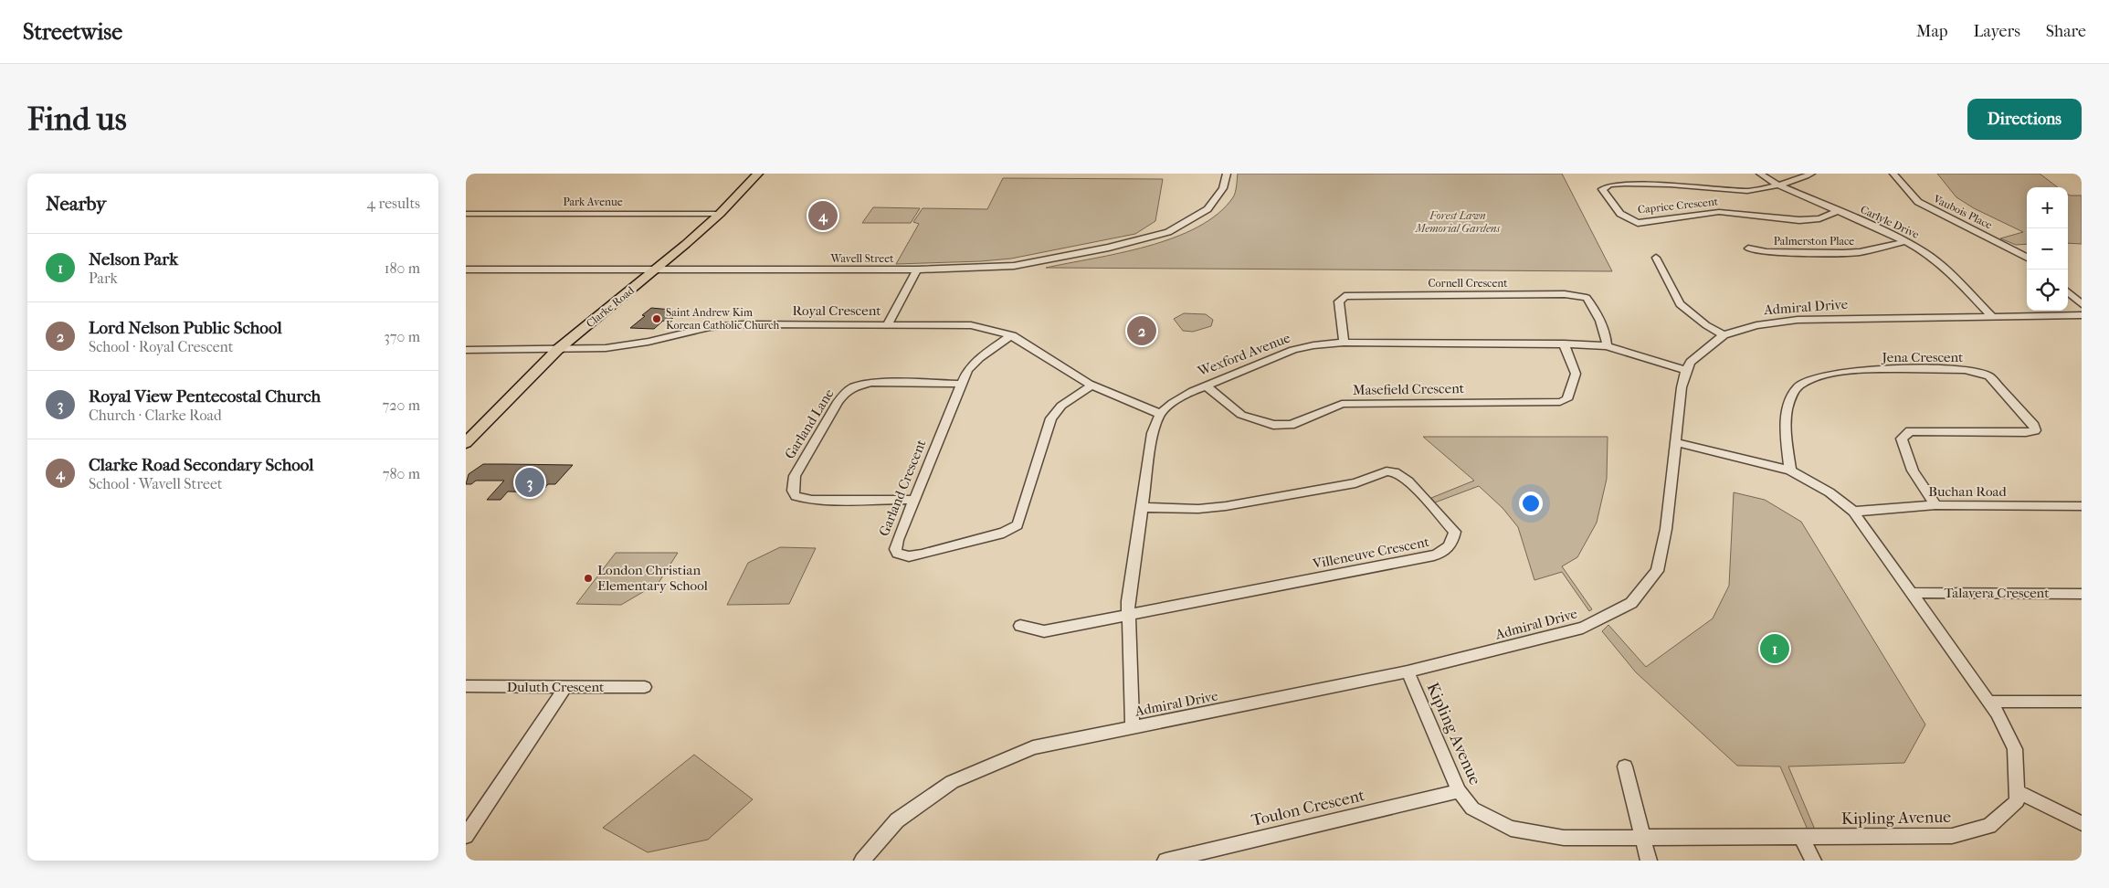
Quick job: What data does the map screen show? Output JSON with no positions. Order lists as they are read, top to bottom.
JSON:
{
  "streets": {
    "main road": ["Clarke Road"],
    "street": [
      "Park Avenue",
      "Caprice Crescent",
      "Vaubois Place",
      "Carlyle Drive",
      "Palmerston Place",
      "Wavell Street",
      "Cornell Crescent",
      "Admiral Drive",
      "Royal Crescent",
      "Wexford Avenue",
      "Jena Crescent",
      "Masefield Crescent",
      "Garland Lane",
      "Garland Crescent",
      "Buchan Road",
      "Villeneuve Crescent",
      "Talavera Crescent",
      "Duluth Crescent",
      "Kipling Avenue",
      "Toulon Crescent"
    ]
  },
  "crossings": [
    ["Park Avenue", "Clarke Road"],
    ["Caprice Crescent", "Carlyle Drive"],
    ["Carlyle Drive", "Palmerston Place"],
    ["Carlyle Drive", "Admiral Drive"],
    ["Wavell Street", "Clarke Road"],
    ["Cornell Crescent", "Wexford Avenue"],
    ["Clarke Road", "Royal Crescent"],
    ["Admiral Drive", "Wexford Avenue"],
    ["Admiral Drive", "Kipling Avenue"],
    ["Royal Crescent", "Wexford Avenue"],
    ["Royal Crescent", "Garland Crescent"],
    ["Wexford Avenue", "Masefield Crescent"],
    ["Jena Crescent", "Buchan Road"],
    ["Jena Crescent", "Kipling Avenue"],
    ["Garland Lane", "Garland Crescent"],
    ["Buchan Road", "Kipling Avenue"],
    ["Talavera Crescent", "Kipling Avenue"],
    ["Kipling Avenue", "Toulon Crescent"]
  ],
  "parks": ["Forest Lawn Memorial Gardens"],
  "places": ["Saint Andrew Kim Korean Catholic Church", "London Christian Elementary School"],
  "page": {
    "header": "Streetwise",
    "nav": ["Map", "Layers", "Share"],
    "buttons": "Directions",
    "title": "Find us",
    "heading": ["Nearby", "4 results"],
    "map_buttons": ["+", "−"],
    "pins": [
      "4",
      "2",
      "3",
      "1"
    ],
    "list": [
      {
        "mark": "1",
        "name": "Nelson Park",
        "note": "Park",
        "value": "180 m"
      },
      {
        "mark": "2",
        "name": "Lord Nelson Public School",
        "note": "School · Royal Crescent",
        "value": "370 m"
      },
      {
        "mark": "3",
        "name": "Royal View Pentecostal Church",
        "note": "Church · Clarke Road",
        "value": "720 m"
      },
      {
        "mark": "4",
        "name": "Clarke Road Secondary School",
        "note": "School · Wavell Street",
        "value": "780 m"
      }
    ]
  }
}
